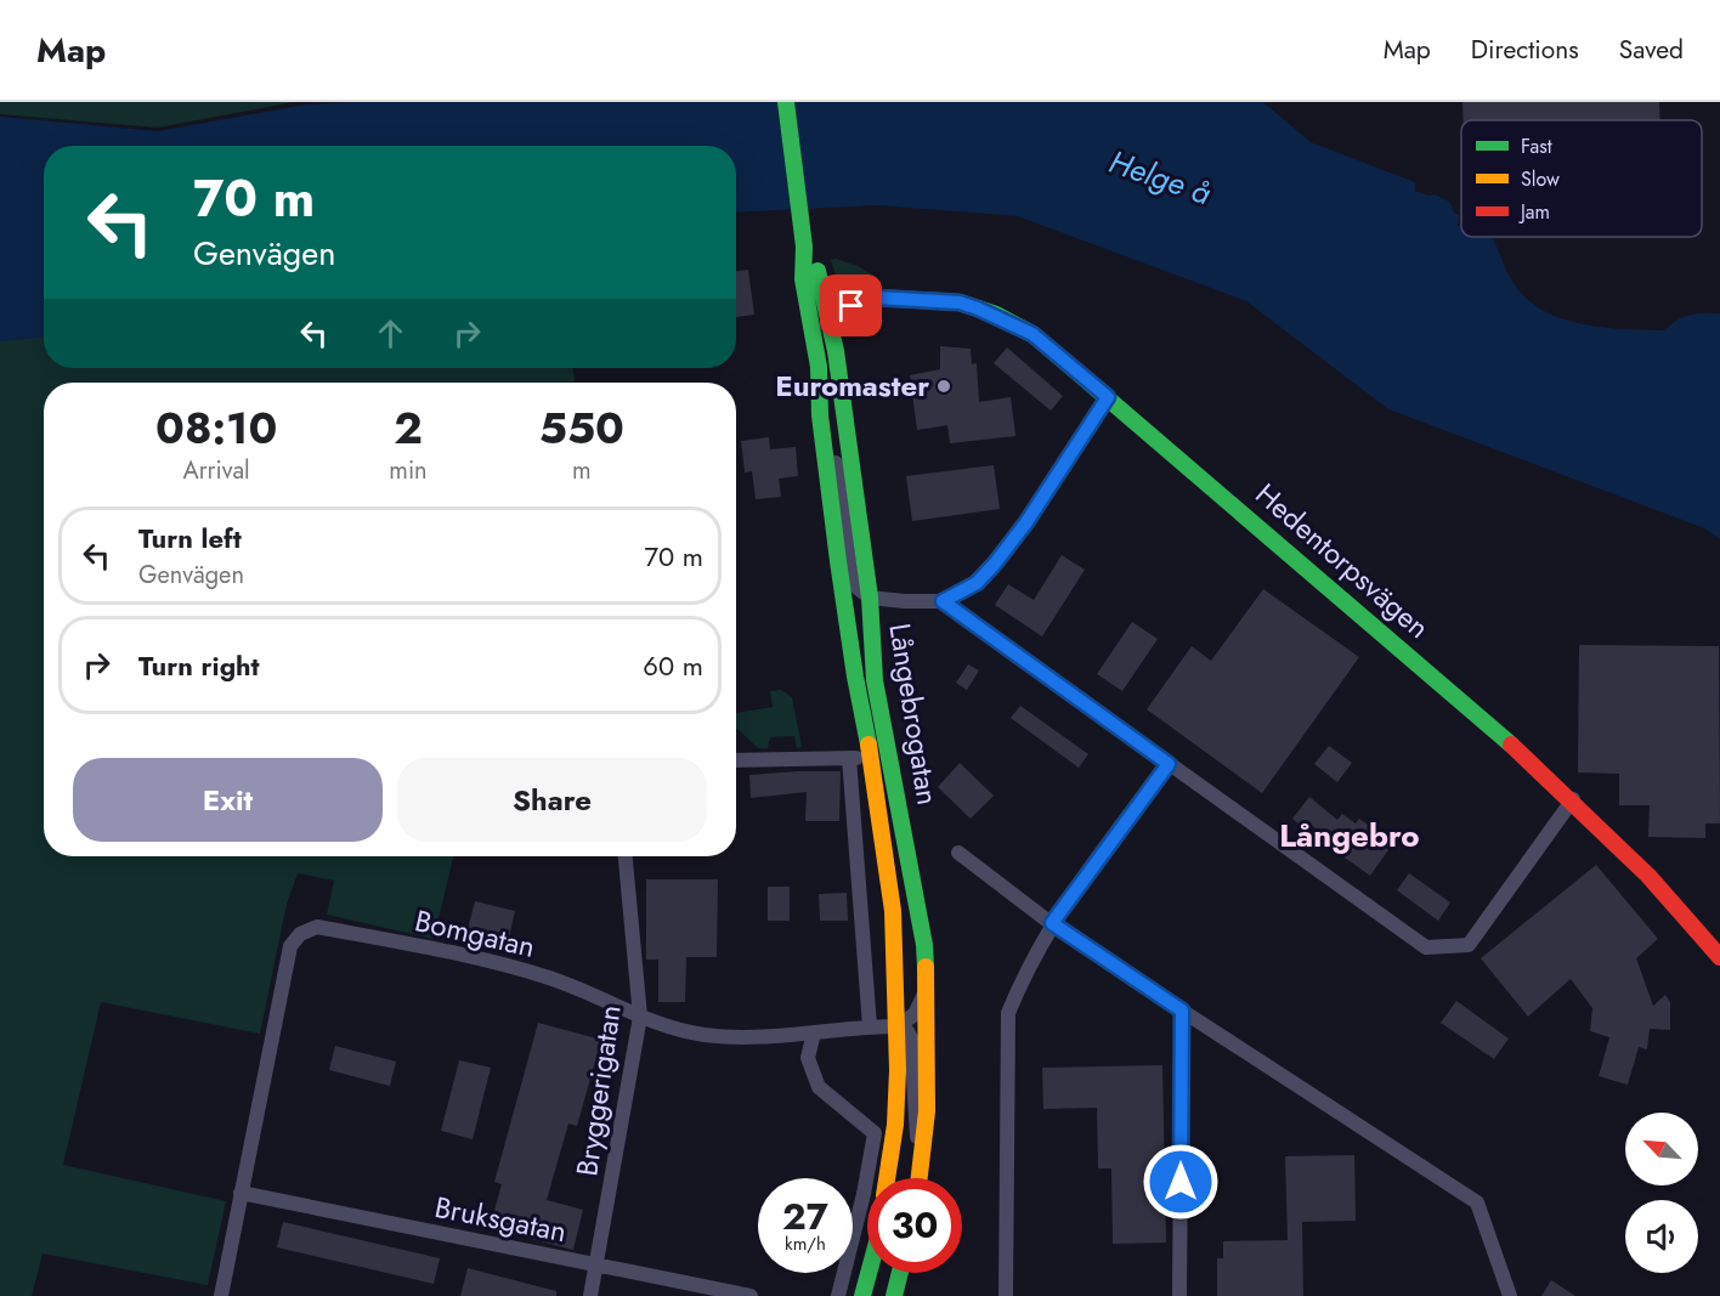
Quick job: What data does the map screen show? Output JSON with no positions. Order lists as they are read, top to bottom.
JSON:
{
  "streets": {
    "main road": ["Hedentorpsvägen", "Långebrogatan"],
    "street": ["Bomgatan", "Bryggerigatan", "Bruksgatan"]
  },
  "crossings": [
    ["Hedentorpsvägen", "Långebrogatan"],
    ["Långebrogatan", "Bomgatan"],
    ["Bomgatan", "Bryggerigatan"],
    ["Bomgatan", "Bruksgatan"],
    ["Bryggerigatan", "Bruksgatan"]
  ],
  "districts": ["Långebro"],
  "water": ["Helge å"],
  "places": ["Euromaster"],
  "legend": ["Fast", "Slow", "Jam"],
  "north": "top left",
  "page": {
    "header": "Map",
    "nav": ["Map", "Directions", "Saved"],
    "turn": ["70 m", "Genvägen"],
    "eta": [
      "08:10",
      "Arrival",
      "2",
      "min",
      "550",
      "m"
    ],
    "list": [
      {
        "name": "Turn left",
        "note": "Genvägen",
        "value": "70 m"
      },
      {
        "name": "Turn right",
        "value": "60 m"
      }
    ],
    "buttons": ["Exit", "Share"],
    "speed": "27 km/h",
    "limit": "30"
  }
}
